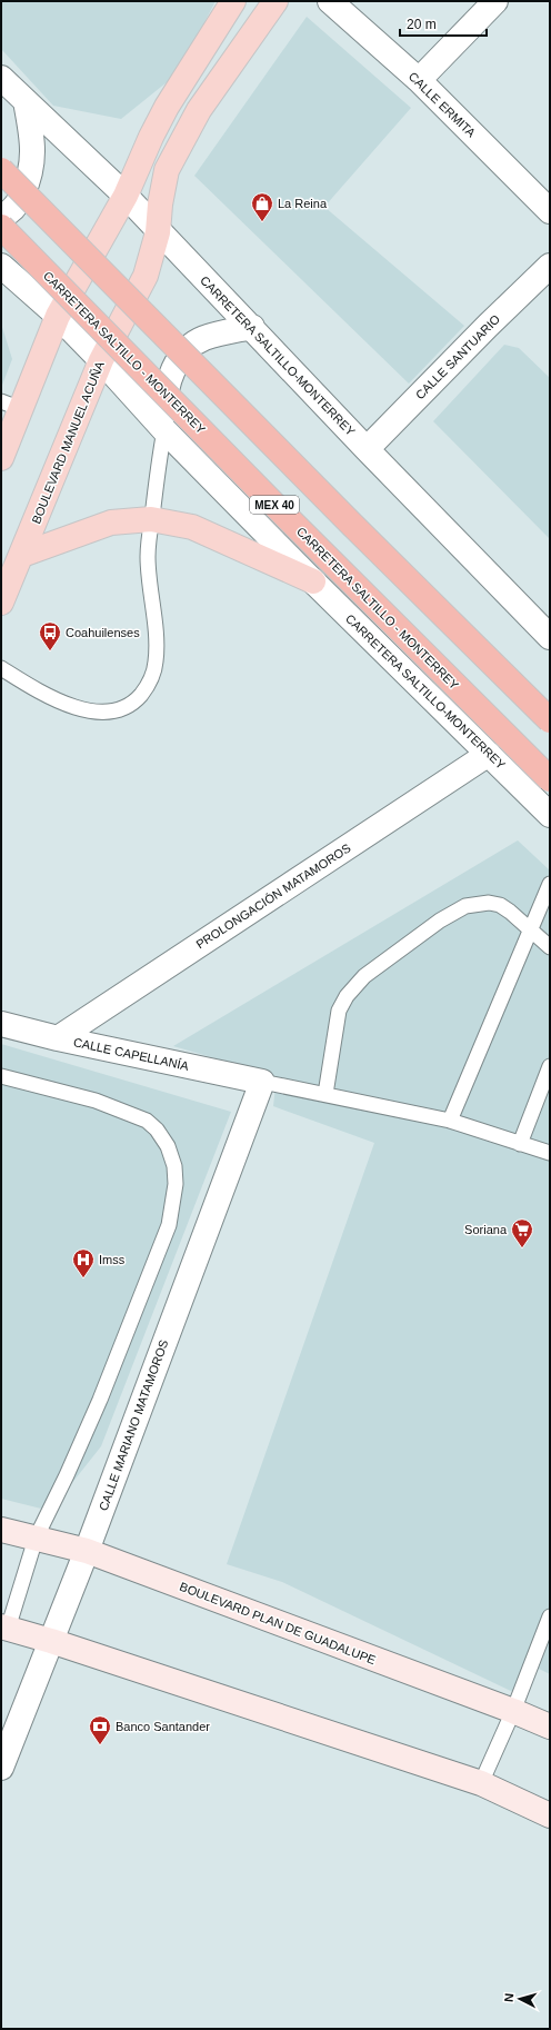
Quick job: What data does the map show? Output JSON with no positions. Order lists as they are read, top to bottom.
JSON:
{
  "streets": {
    "highway": ["CARRETERA SALTILLO - MONTERREY", "MEX 40"],
    "main road": ["BOULEVARD MANUEL ACUÑA", "BOULEVARD PLAN DE GUADALUPE"],
    "street": [
      "CALLE ERMITA",
      "CARRETERA SALTILLO-MONTERREY",
      "CALLE SANTUARIO",
      "PROLONGACIÓN MATAMOROS",
      "CALLE CAPELLANÍA",
      "CALLE MARIANO MATAMOROS"
    ]
  },
  "crossings": [
    ["CARRETERA SALTILLO-MONTERREY", "CALLE SANTUARIO"],
    ["CARRETERA SALTILLO-MONTERREY", "BOULEVARD MANUEL ACUÑA"],
    ["CARRETERA SALTILLO-MONTERREY", "PROLONGACIÓN MATAMOROS"],
    ["PROLONGACIÓN MATAMOROS", "CALLE CAPELLANÍA"],
    ["CALLE CAPELLANÍA", "CALLE MARIANO MATAMOROS"],
    ["CALLE MARIANO MATAMOROS", "BOULEVARD PLAN DE GUADALUPE"]
  ],
  "places": {
    "shop": ["La Reina"],
    "bus stop": ["Coahuilenses"],
    "supermarket": ["Soriana"],
    "hospital": ["Imss"],
    "bank": ["Banco Santander"]
  },
  "scale_bar": "20 m",
  "north": "left"
}
